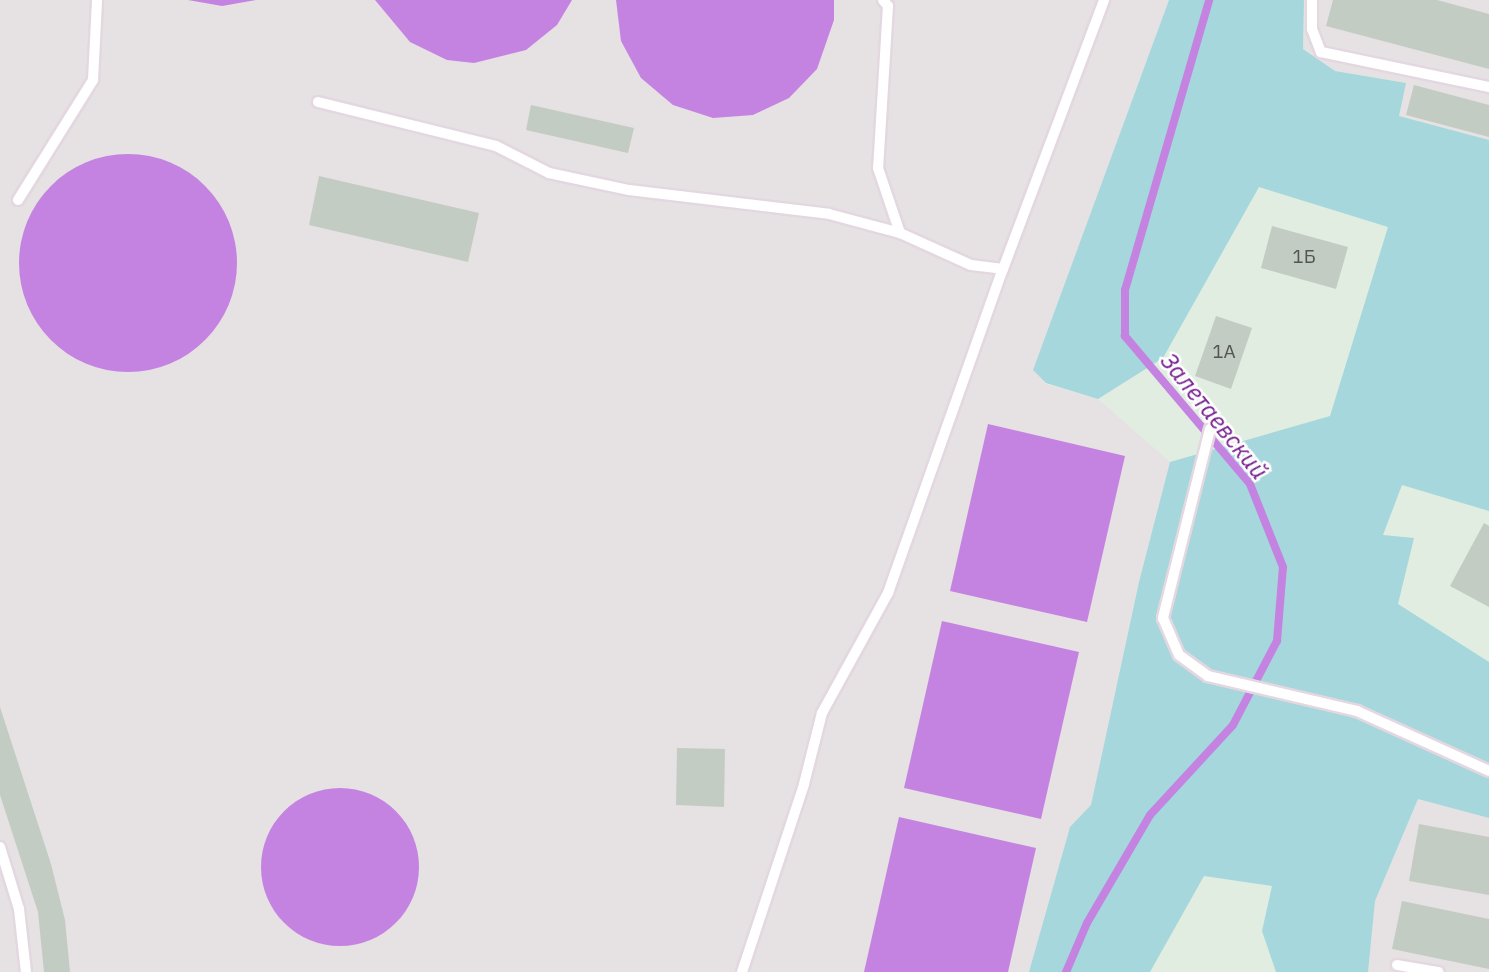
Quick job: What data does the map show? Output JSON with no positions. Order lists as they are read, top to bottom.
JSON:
{
  "water": ["Залетаевский"],
  "house_numbers": ["1Б", "1А"]
}
